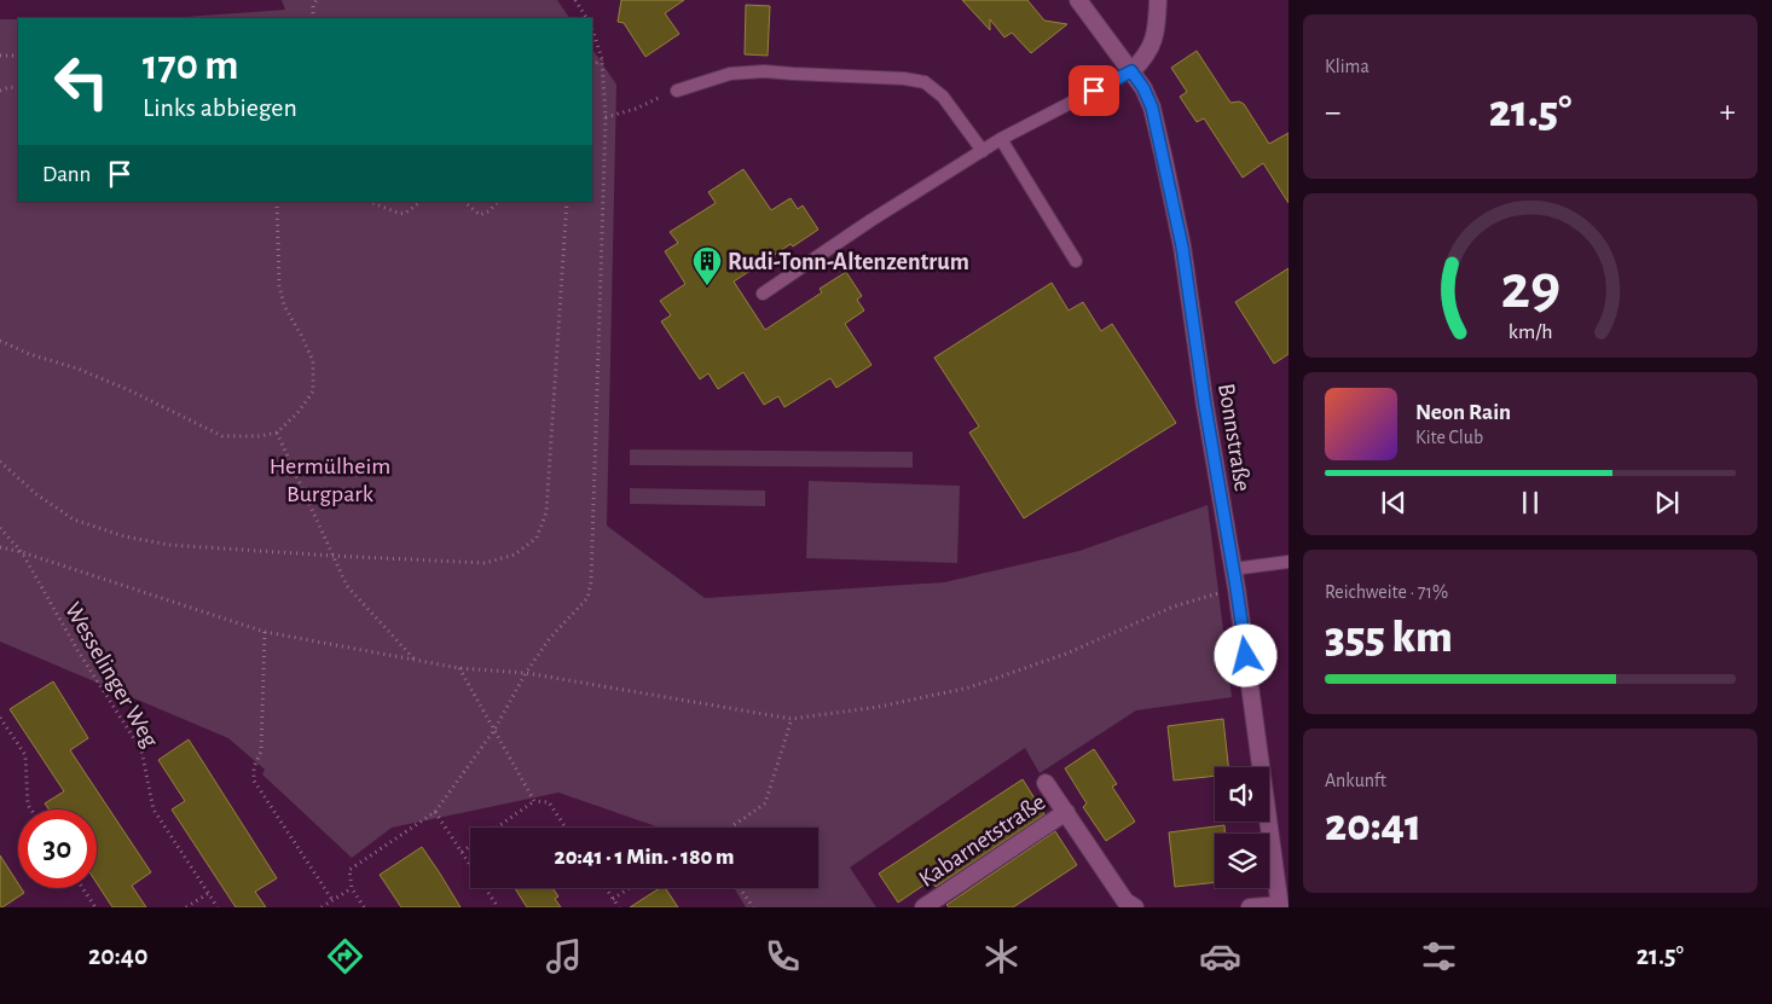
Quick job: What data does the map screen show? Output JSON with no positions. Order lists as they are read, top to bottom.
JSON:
{
  "streets": {
    "street": ["Bonnstraße", "Kabarnetstraße"],
    "path": ["Wesselinger Weg"]
  },
  "parks": ["Hermülheim Burgpark"],
  "places": {
    "building": ["Rudi-Tonn-Altenzentrum"]
  },
  "page": {
    "tile": [
      "Klima",
      ["Reichweite · 71%", "355 km"],
      ["Ankunft", "20:41"]
    ],
    "turn": ["170 m", "Links abbiegen"],
    "heat": ["−", "21.5°", "+"],
    "then": "Dann",
    "song": ["Neon Rain", "Kite Club"],
    "limit": "30",
    "trip": "20:41 · 1 Min. · 180 m",
    "tabs": ["20:40", "21.5°"],
    "gauge": ["29", "km/h"]
  }
}
